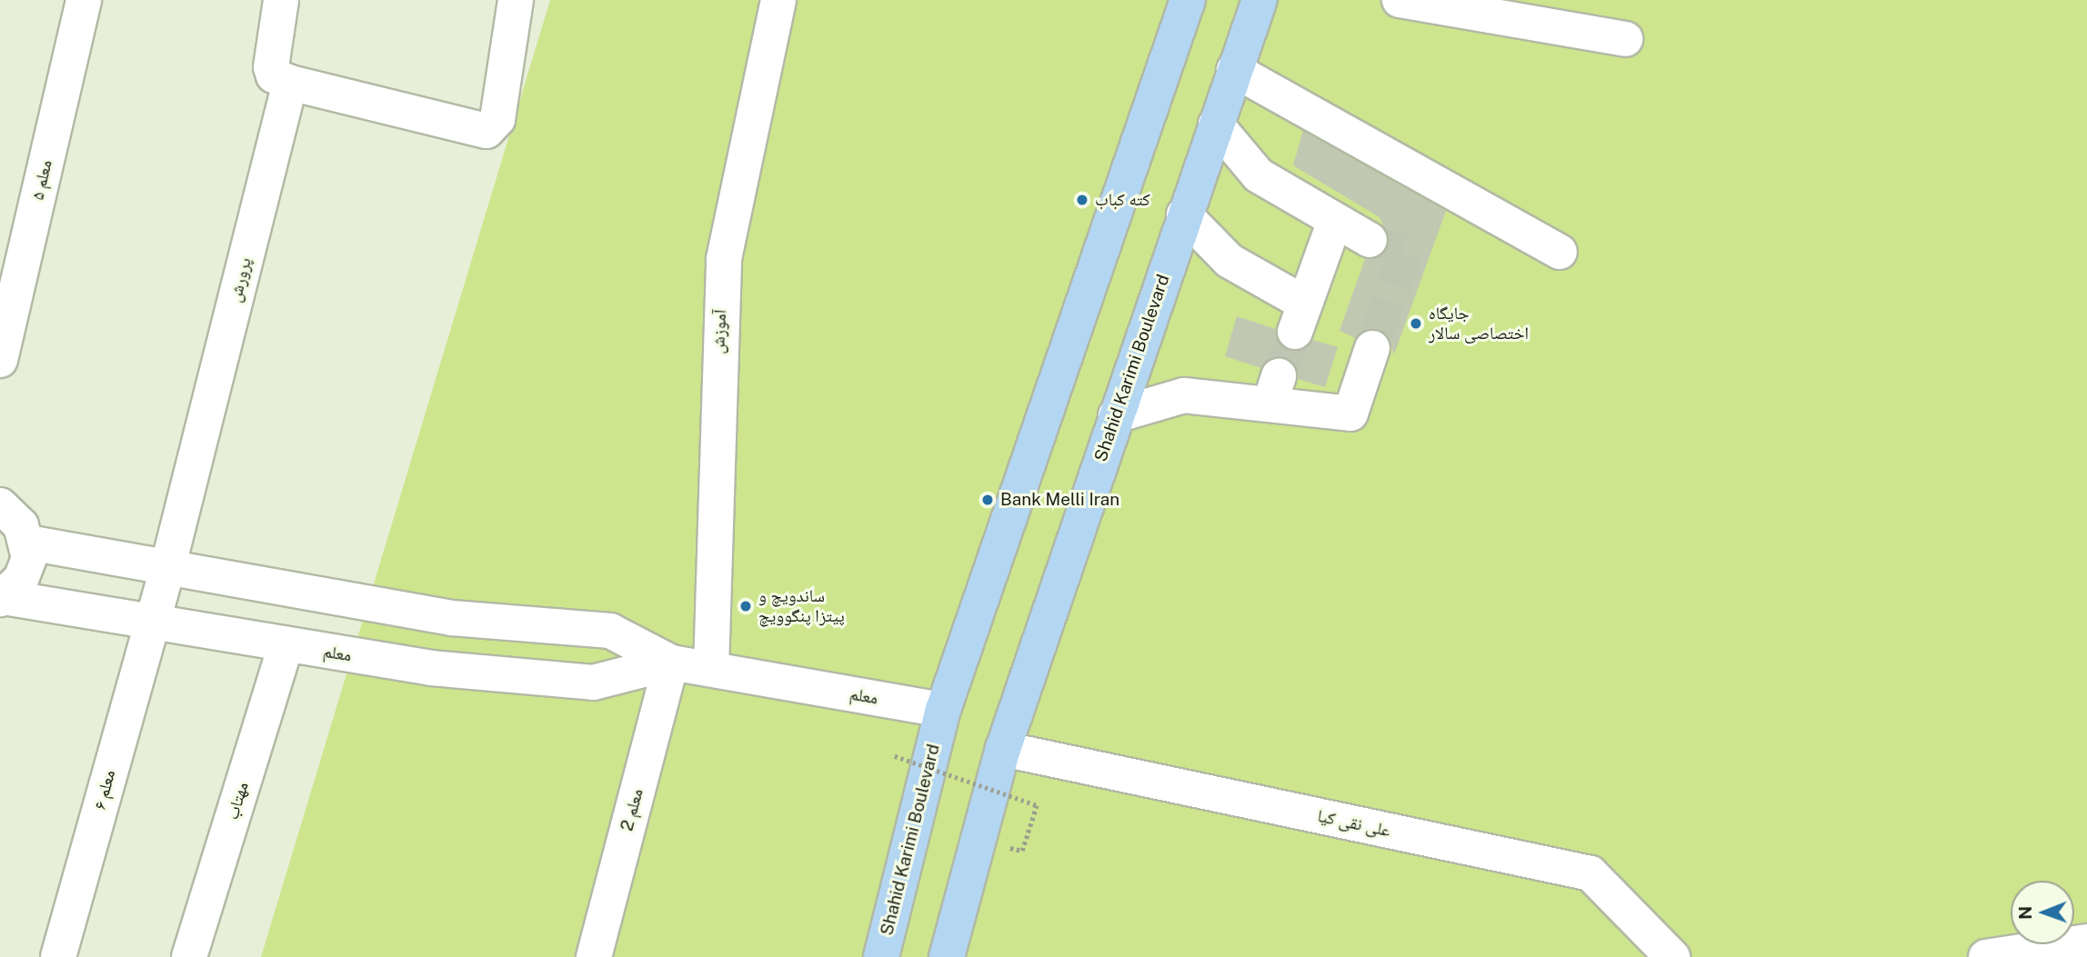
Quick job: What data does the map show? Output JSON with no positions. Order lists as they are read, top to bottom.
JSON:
{
  "streets": {
    "main road": ["Shahid Karimi Boulevard"],
    "street": [
      "معلم ۵",
      "پرورش",
      "آموزش",
      "معلم",
      "معلم ۶",
      "مهتاب",
      "معلم 2",
      "علی نقی کیا"
    ]
  },
  "crossings": [
    ["پرورش", "معلم"],
    ["پرورش", "معلم ۶"],
    ["آموزش", "معلم"],
    ["Shahid Karimi Boulevard", "معلم"],
    ["Shahid Karimi Boulevard", "علی نقی کیا"],
    ["معلم", "معلم ۶"],
    ["معلم", "مهتاب"],
    ["معلم", "معلم 2"]
  ],
  "places": [
    "کته کباب",
    "جایگاه اختصاصی سالار",
    "Bank Melli Iran",
    "ساندویچ و پیتزا پنگوویچ"
  ],
  "north": "left"
}
